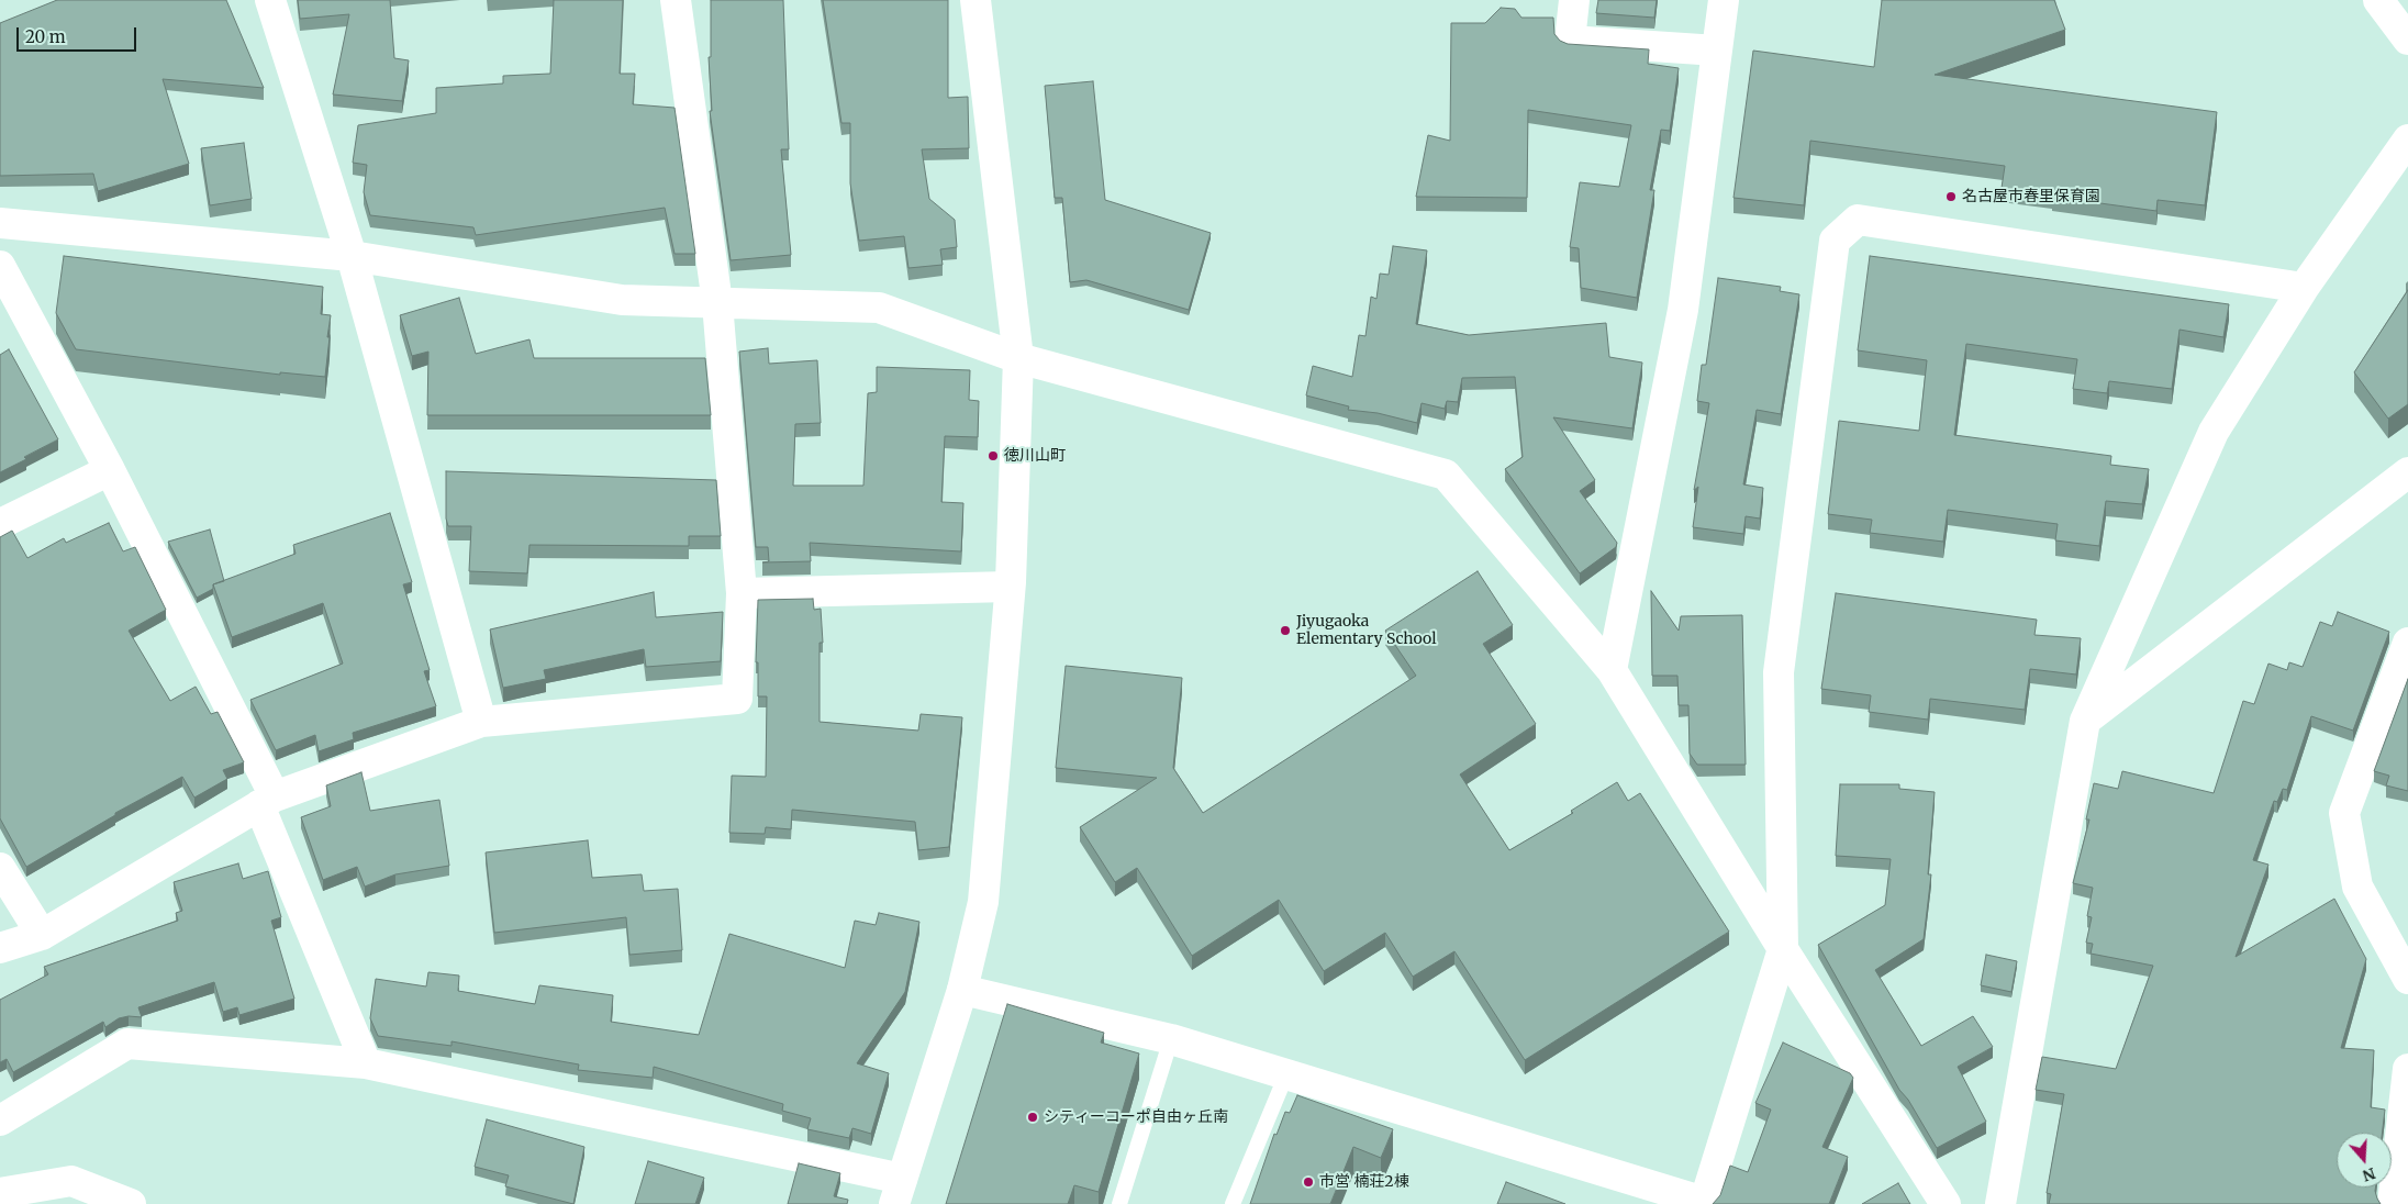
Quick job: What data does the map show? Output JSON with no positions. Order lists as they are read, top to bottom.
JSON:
{
  "places": [
    "名古屋市春里保育園",
    "徳川山町",
    "Jiyugaoka Elementary School",
    "シティーコーポ自由ヶ丘南",
    "市営 楠荘2棟"
  ],
  "scale_bar": "20 m",
  "north": "bottom"
}
